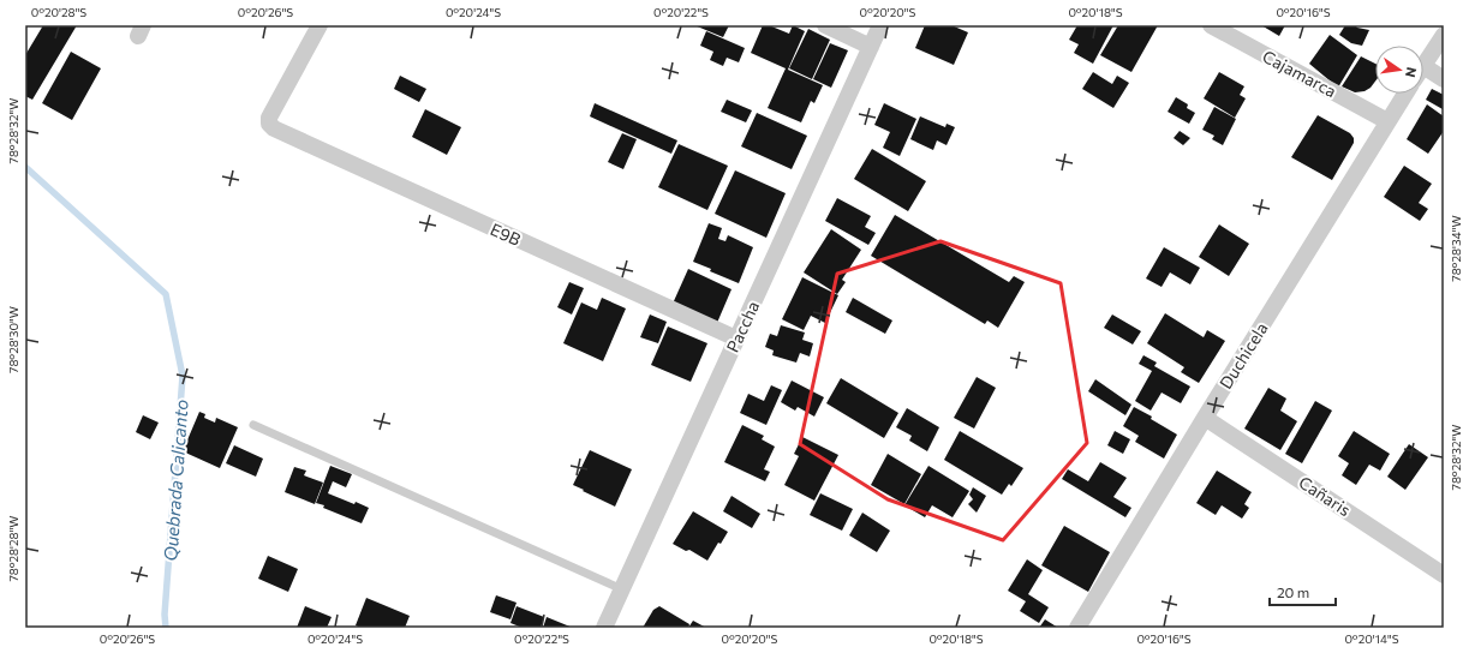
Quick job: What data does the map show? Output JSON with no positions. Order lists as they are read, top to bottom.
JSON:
{
  "streets": {
    "street": [
      "Cajamarca",
      "E9B",
      "Paccha",
      "Duchicela",
      "Cañaris"
    ]
  },
  "crossings": [
    ["Cajamarca", "Duchicela"],
    ["E9B", "Paccha"],
    ["Duchicela", "Cañaris"]
  ],
  "water": ["Quebrada Calicanto"],
  "scale_bar": "20 m",
  "north": "right",
  "coordinates": [
    "0°20'28\"S",
    "0°20'26\"S",
    "0°20'24\"S",
    "0°20'22\"S",
    "0°20'20\"S",
    "0°20'18\"S",
    "0°20'16\"S",
    "78°28'32\"W",
    "78°28'34\"W",
    "78°28'30\"W",
    "78°28'28\"W",
    "0°20'14\"S"
  ]
}
